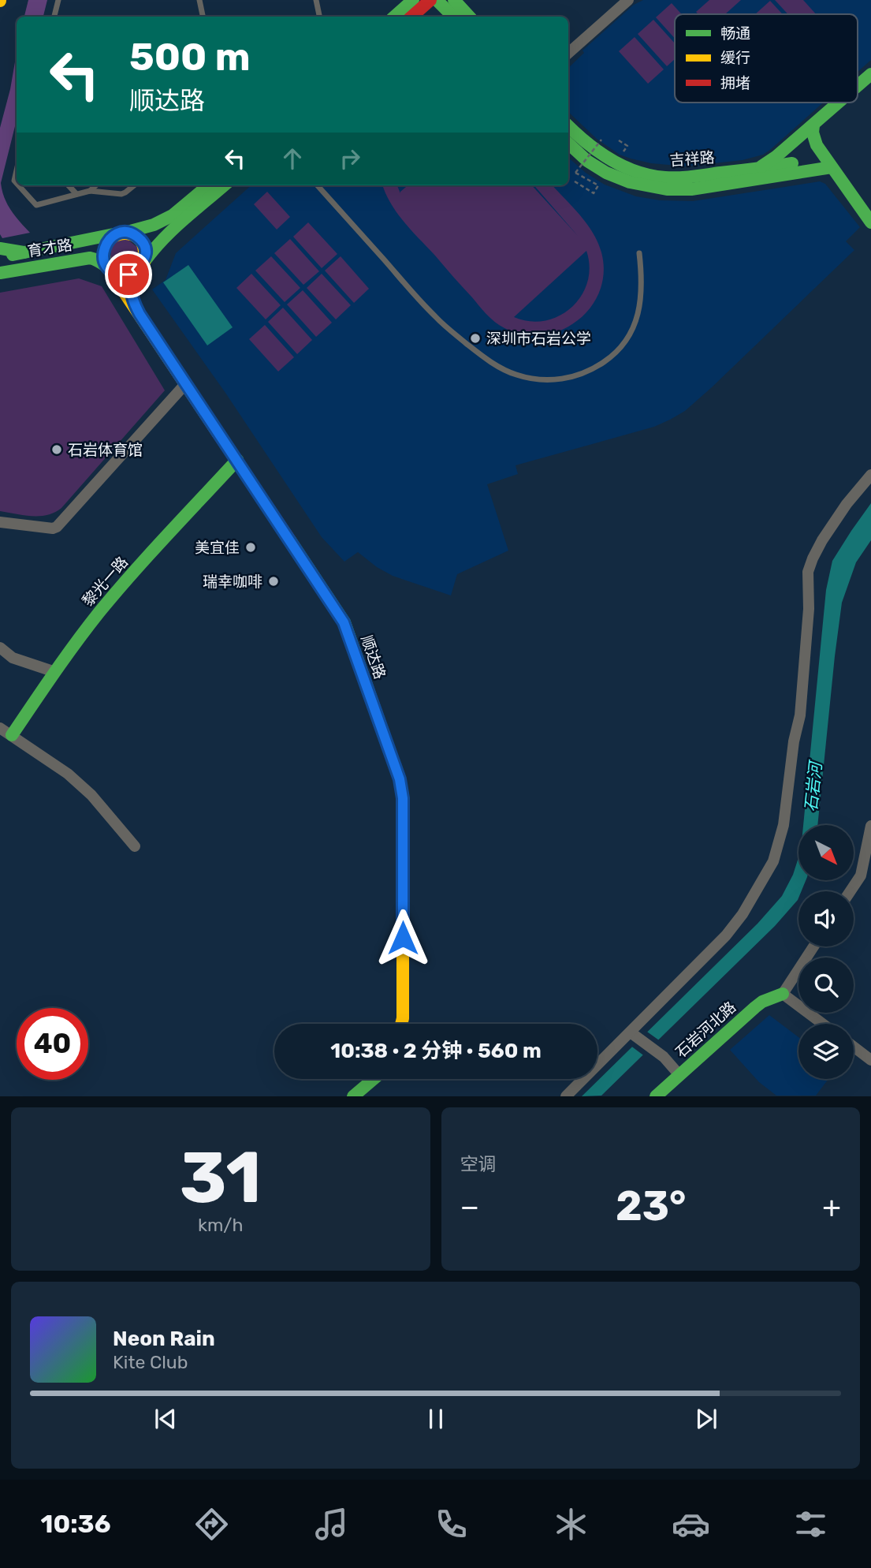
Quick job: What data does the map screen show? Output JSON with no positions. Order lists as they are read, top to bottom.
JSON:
{
  "streets": {
    "street": [
      "吉祥路",
      "育才路",
      "黎光一路",
      "顺达路",
      "石岩河北路"
    ]
  },
  "crossings": [
    ["育才路", "顺达路"],
    ["黎光一路", "顺达路"]
  ],
  "water": ["石岩河"],
  "places": [
    "深圳市石岩公学",
    "石岩体育馆",
    "美宜佳",
    "瑞幸咖啡"
  ],
  "legend": ["畅通", "缓行", "拥堵"],
  "north": "bottom right",
  "page": {
    "turn": ["500 m", "顺达路"],
    "limit": "40",
    "trip": "10:38 · 2 分钟 · 560 m",
    "tile": [
      ["31", "km/h"],
      "空调"
    ],
    "heat": ["−", "23°", "+"],
    "song": ["Neon Rain", "Kite Club"],
    "tabs": "10:36"
  }
}
